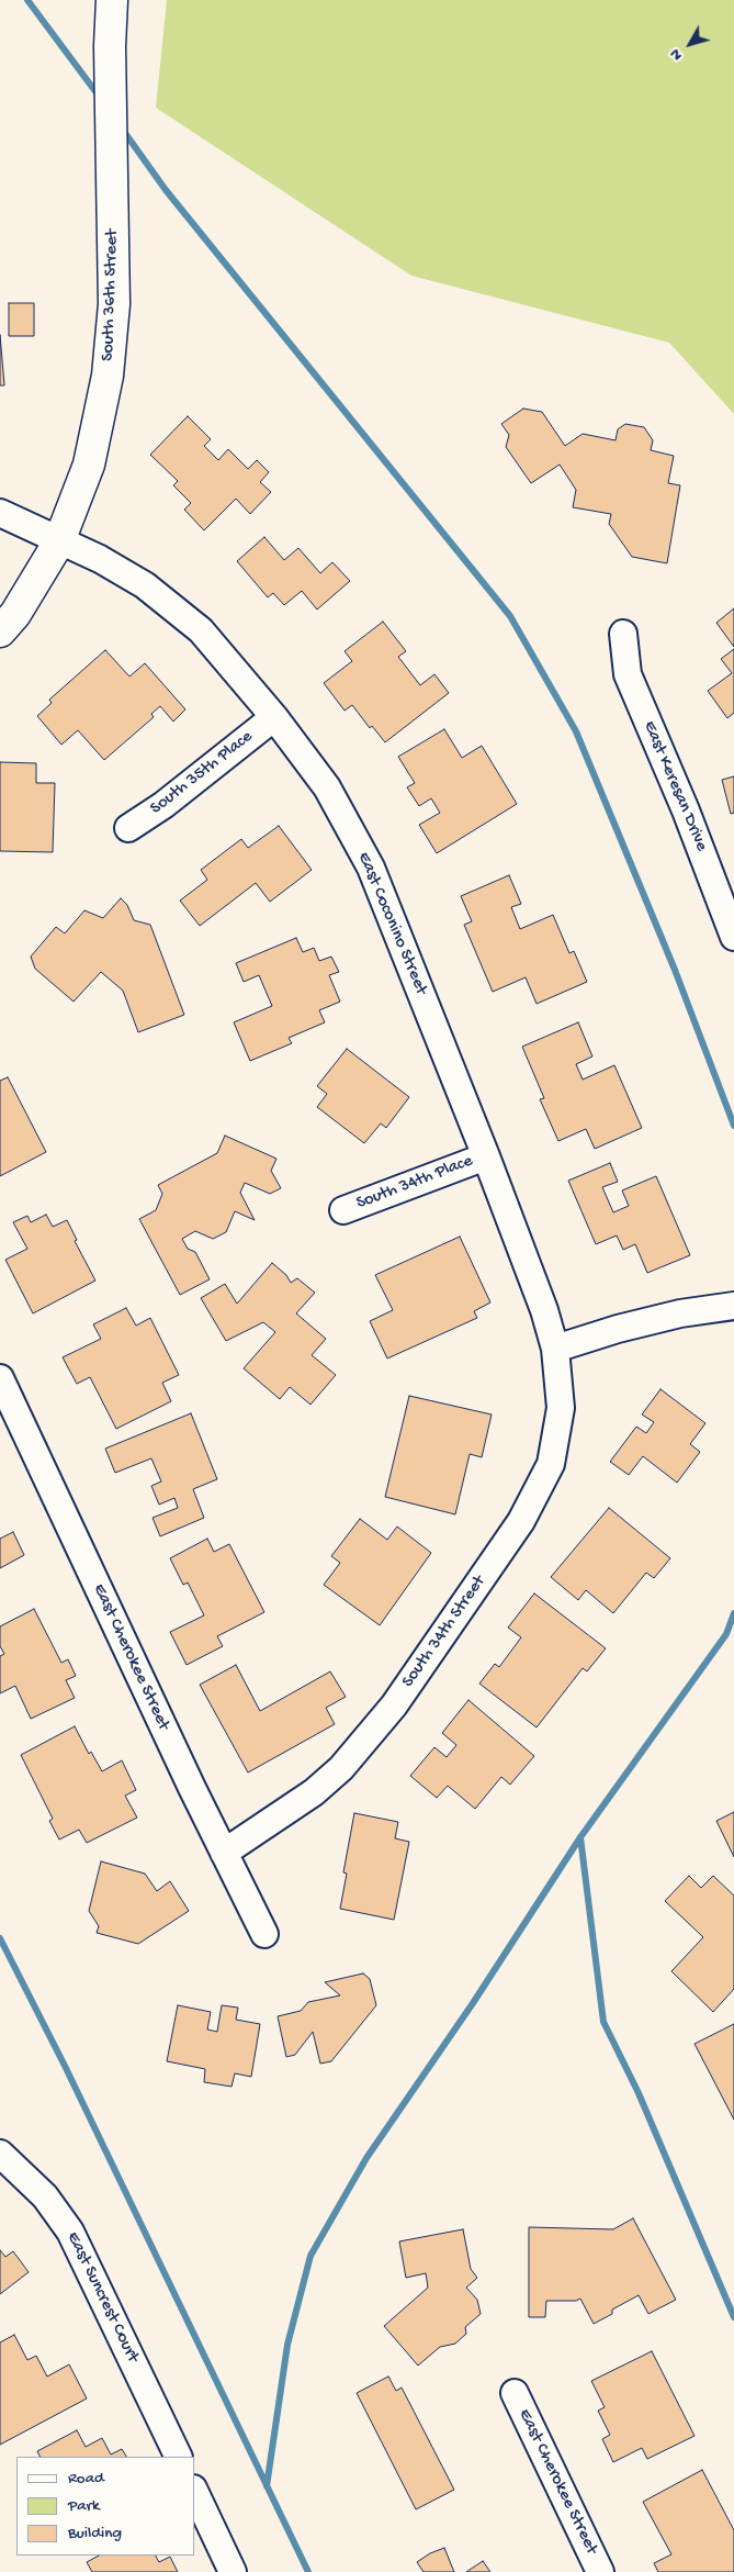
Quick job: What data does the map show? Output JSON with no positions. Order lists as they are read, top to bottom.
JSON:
{
  "streets": {
    "street": [
      "South 36th Street",
      "South 35th Place",
      "East Keresan Drive",
      "East Coconino Street",
      "South 34th Place",
      "South 34th Street",
      "East Cherokee Street",
      "East Suncrest Court"
    ]
  },
  "crossings": [
    ["South 36th Street", "East Coconino Street"],
    ["South 35th Place", "East Coconino Street"],
    ["East Coconino Street", "South 34th Place"],
    ["East Coconino Street", "South 34th Street"],
    ["South 34th Street", "East Cherokee Street"]
  ],
  "legend": ["Road", "Park", "Building"],
  "north": "bottom left"
}
